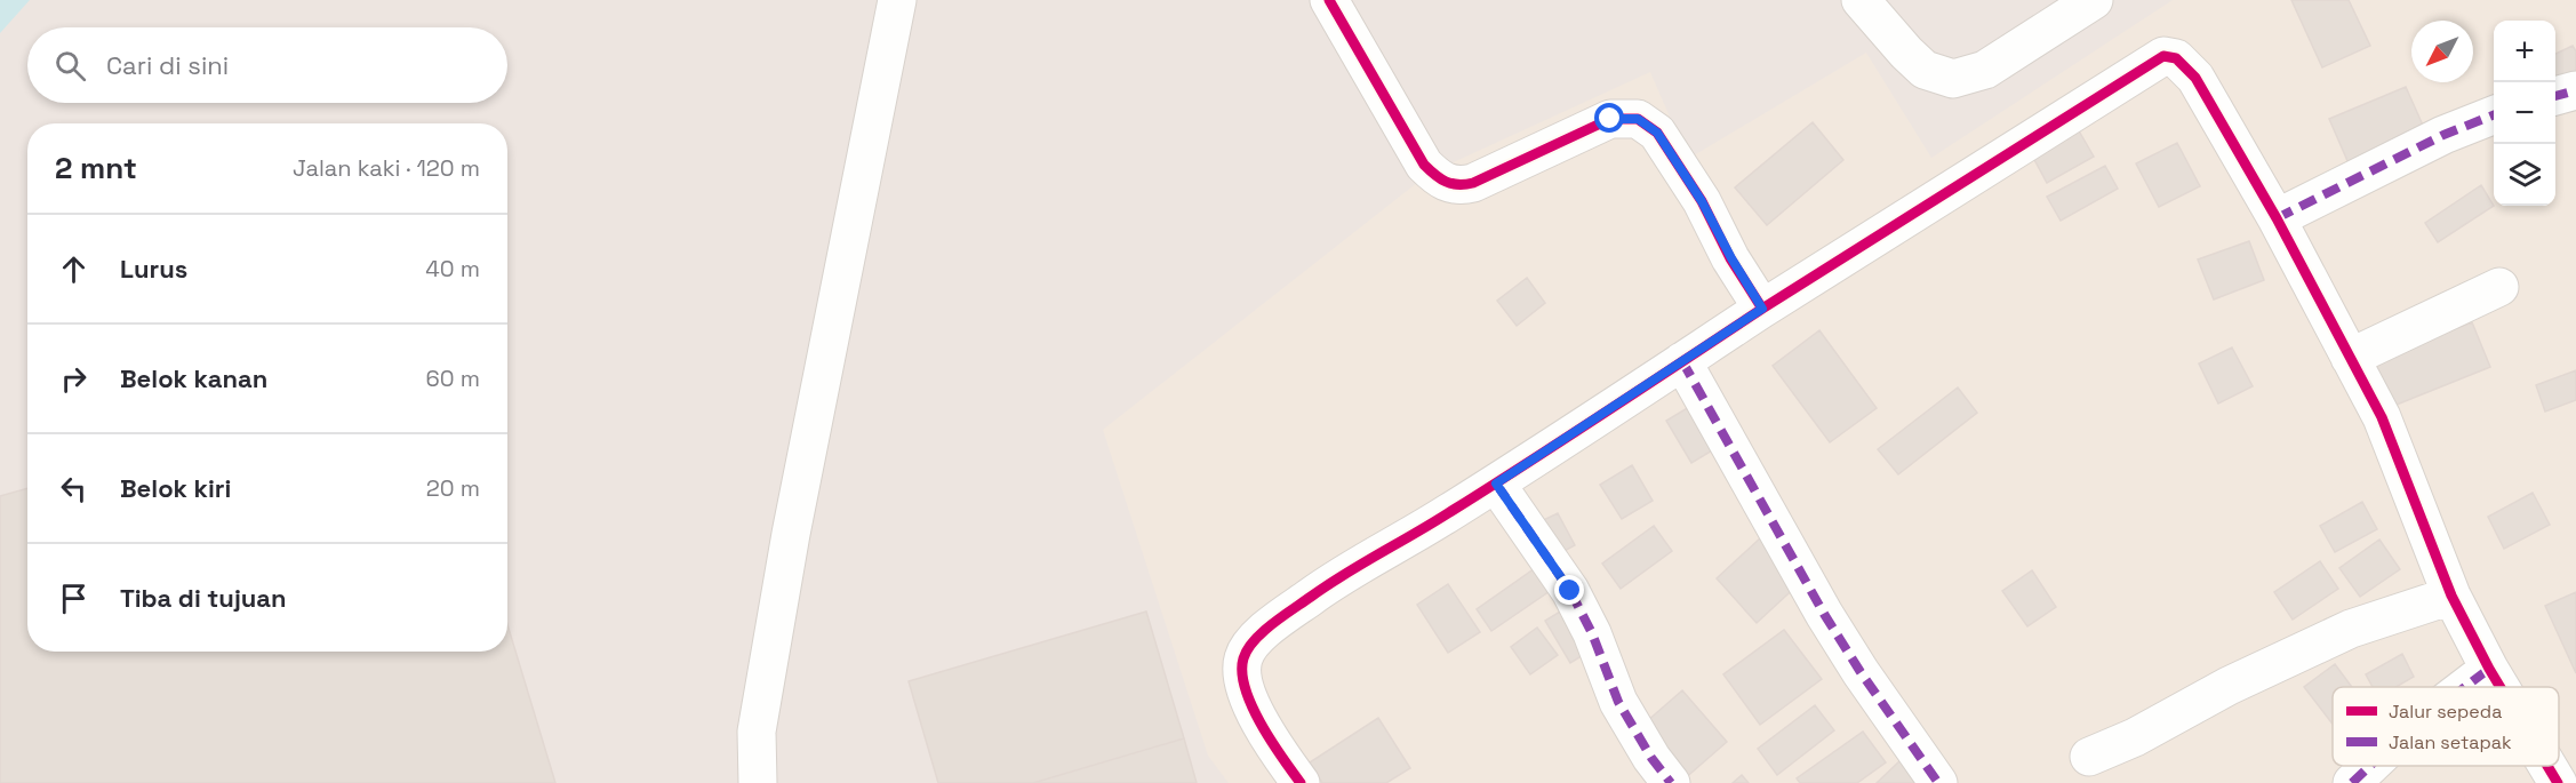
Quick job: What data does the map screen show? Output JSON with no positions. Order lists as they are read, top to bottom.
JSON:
{
  "legend": ["Jalur sepeda", "Jalan setapak"],
  "north": "bottom left",
  "page": {
    "map_buttons": ["+", "−"],
    "search": "Cari di sini",
    "heading": ["2 mnt", "Jalan kaki · 120 m"],
    "list": [
      ["Lurus", "40 m"],
      ["Belok kanan", "60 m"],
      ["Belok kiri", "20 m"],
      "Tiba di tujuan"
    ]
  }
}
